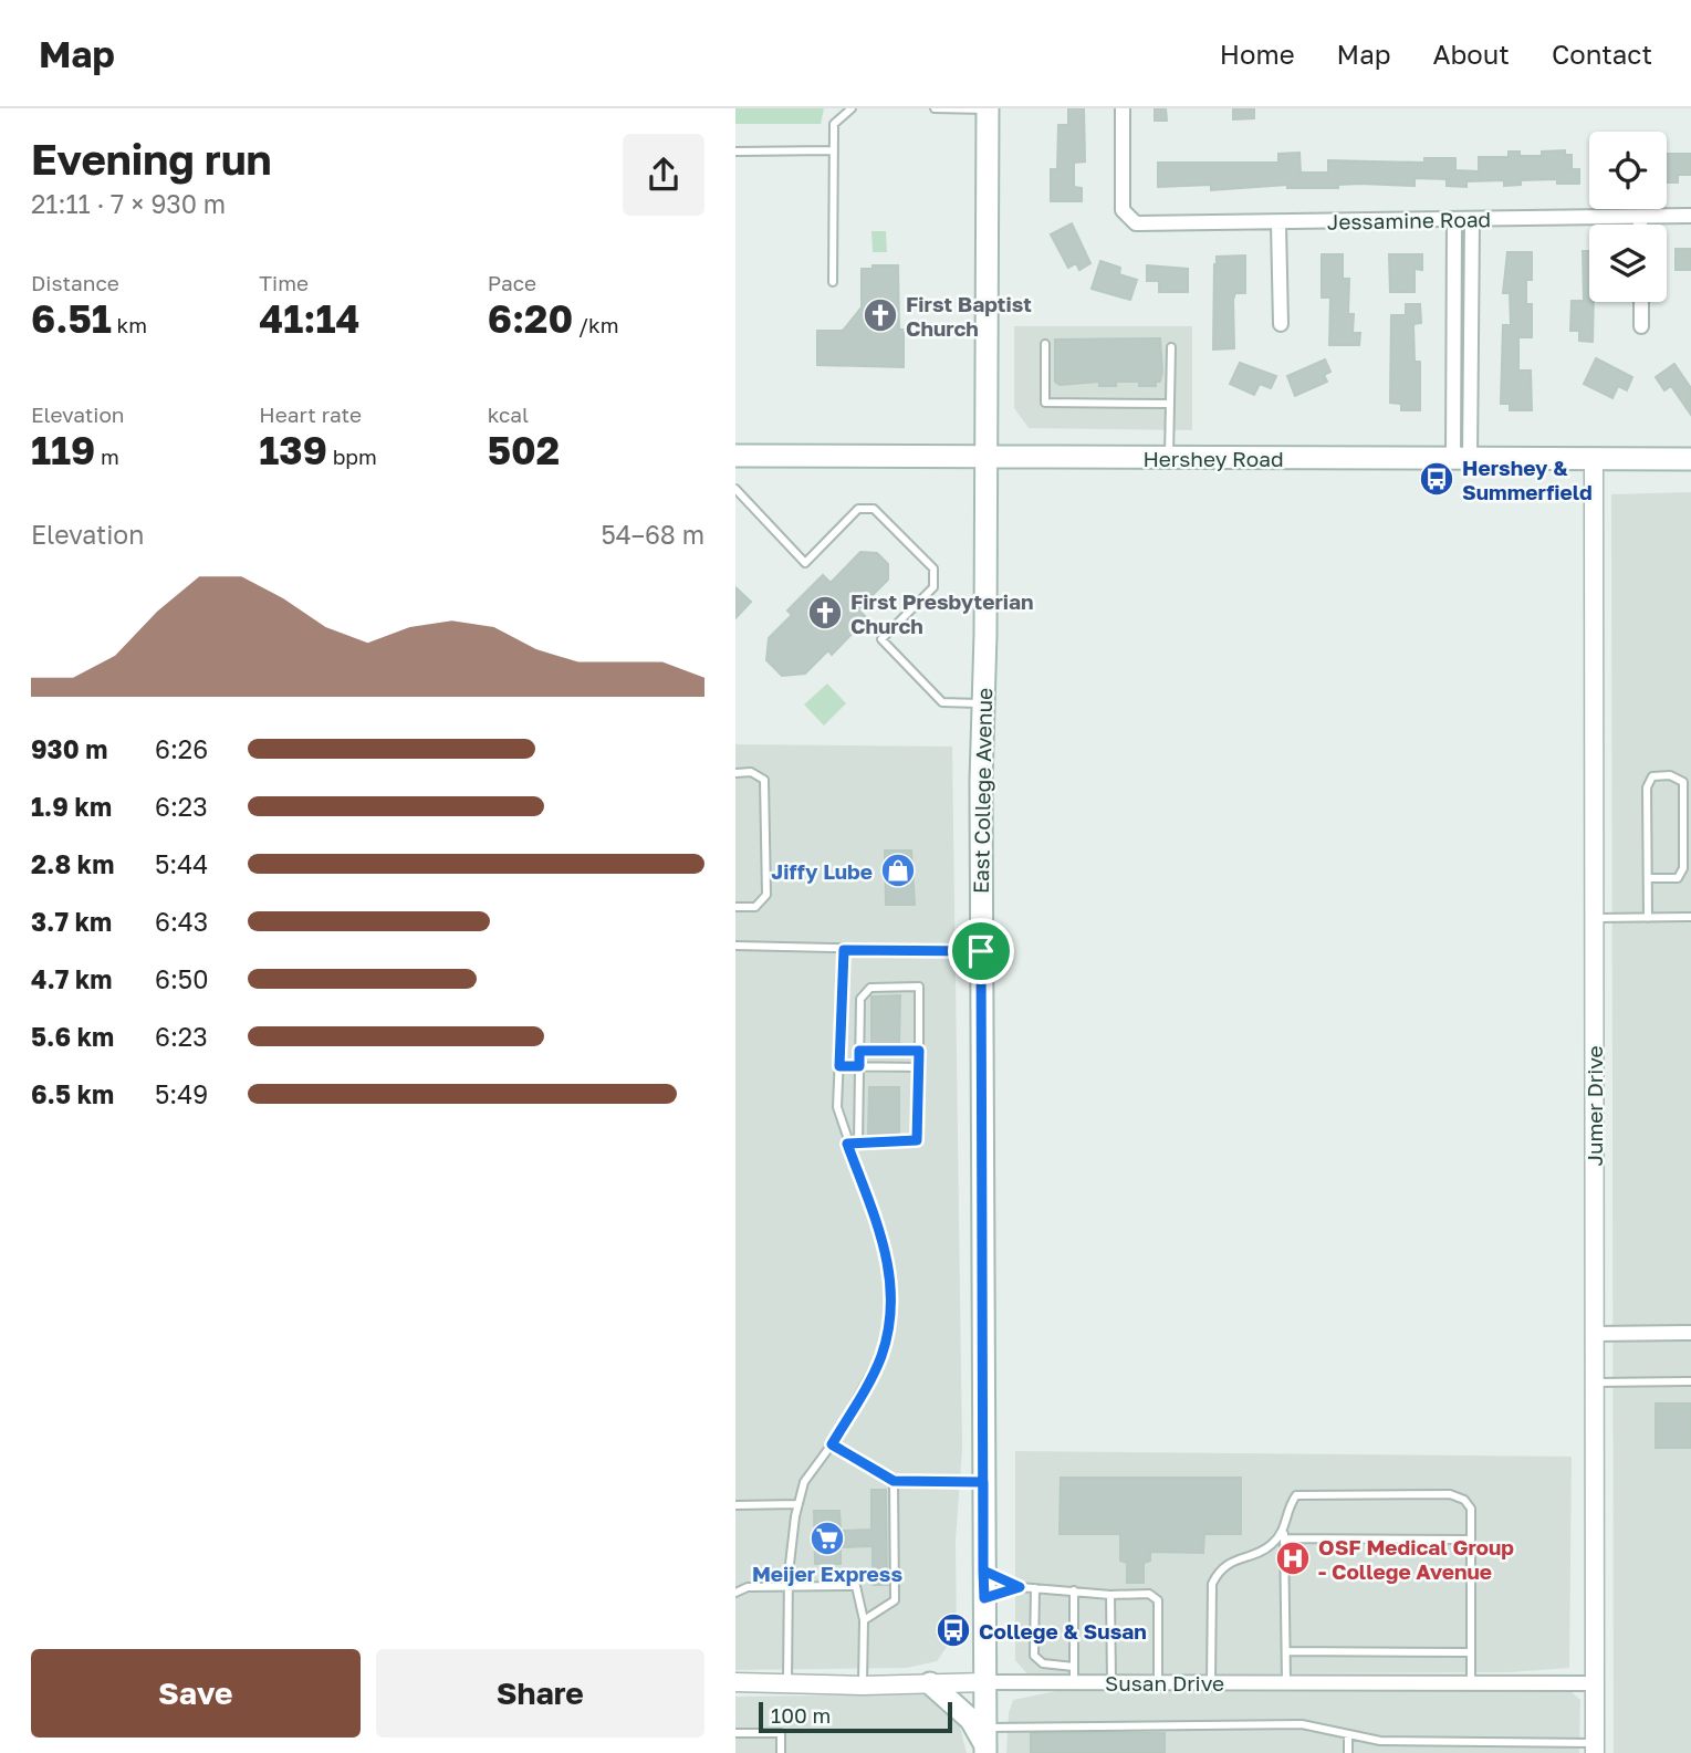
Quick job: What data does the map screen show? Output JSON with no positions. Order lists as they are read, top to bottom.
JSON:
{
  "streets": {
    "main road": ["Hershey Road", "East College Avenue"],
    "street": ["Jessamine Road", "Jumer Drive", "Susan Drive"]
  },
  "crossings": [
    ["Hershey Road", "East College Avenue"],
    ["Hershey Road", "Jumer Drive"],
    ["East College Avenue", "Susan Drive"],
    ["Jumer Drive", "Susan Drive"]
  ],
  "places": {
    "church": ["First Baptist Church", "First Presbyterian Church"],
    "bus stop": ["Hershey & Summerfield", "College & Susan"],
    "shop": ["Jiffy Lube"],
    "supermarket": ["Meijer Express"],
    "hospital": ["OSF Medical Group - College Avenue"]
  },
  "scale_bar": "100 m",
  "page": {
    "header": "Map",
    "nav": [
      "Home",
      "Map",
      "About",
      "Contact"
    ],
    "heading": ["Evening run", "21:11 · 7 × 930 m"],
    "stats": [
      ["Distance", "6.51 km"],
      ["Time", "41:14"],
      ["Pace", "6:20 /km"],
      ["Elevation", "119 m"],
      ["Heart rate", "139 bpm"],
      ["kcal", "502"]
    ],
    "chart": ["Elevation", "54–68 m"],
    "list": [
      {
        "name": "930 m",
        "note": "6:26"
      },
      {
        "name": "1.9 km",
        "note": "6:23"
      },
      {
        "name": "2.8 km",
        "note": "5:44"
      },
      {
        "name": "3.7 km",
        "note": "6:43"
      },
      {
        "name": "4.7 km",
        "note": "6:50"
      },
      {
        "name": "5.6 km",
        "note": "6:23"
      },
      {
        "name": "6.5 km",
        "note": "5:49"
      }
    ],
    "buttons": ["Save", "Share"],
    "scale": "100 m"
  }
}
